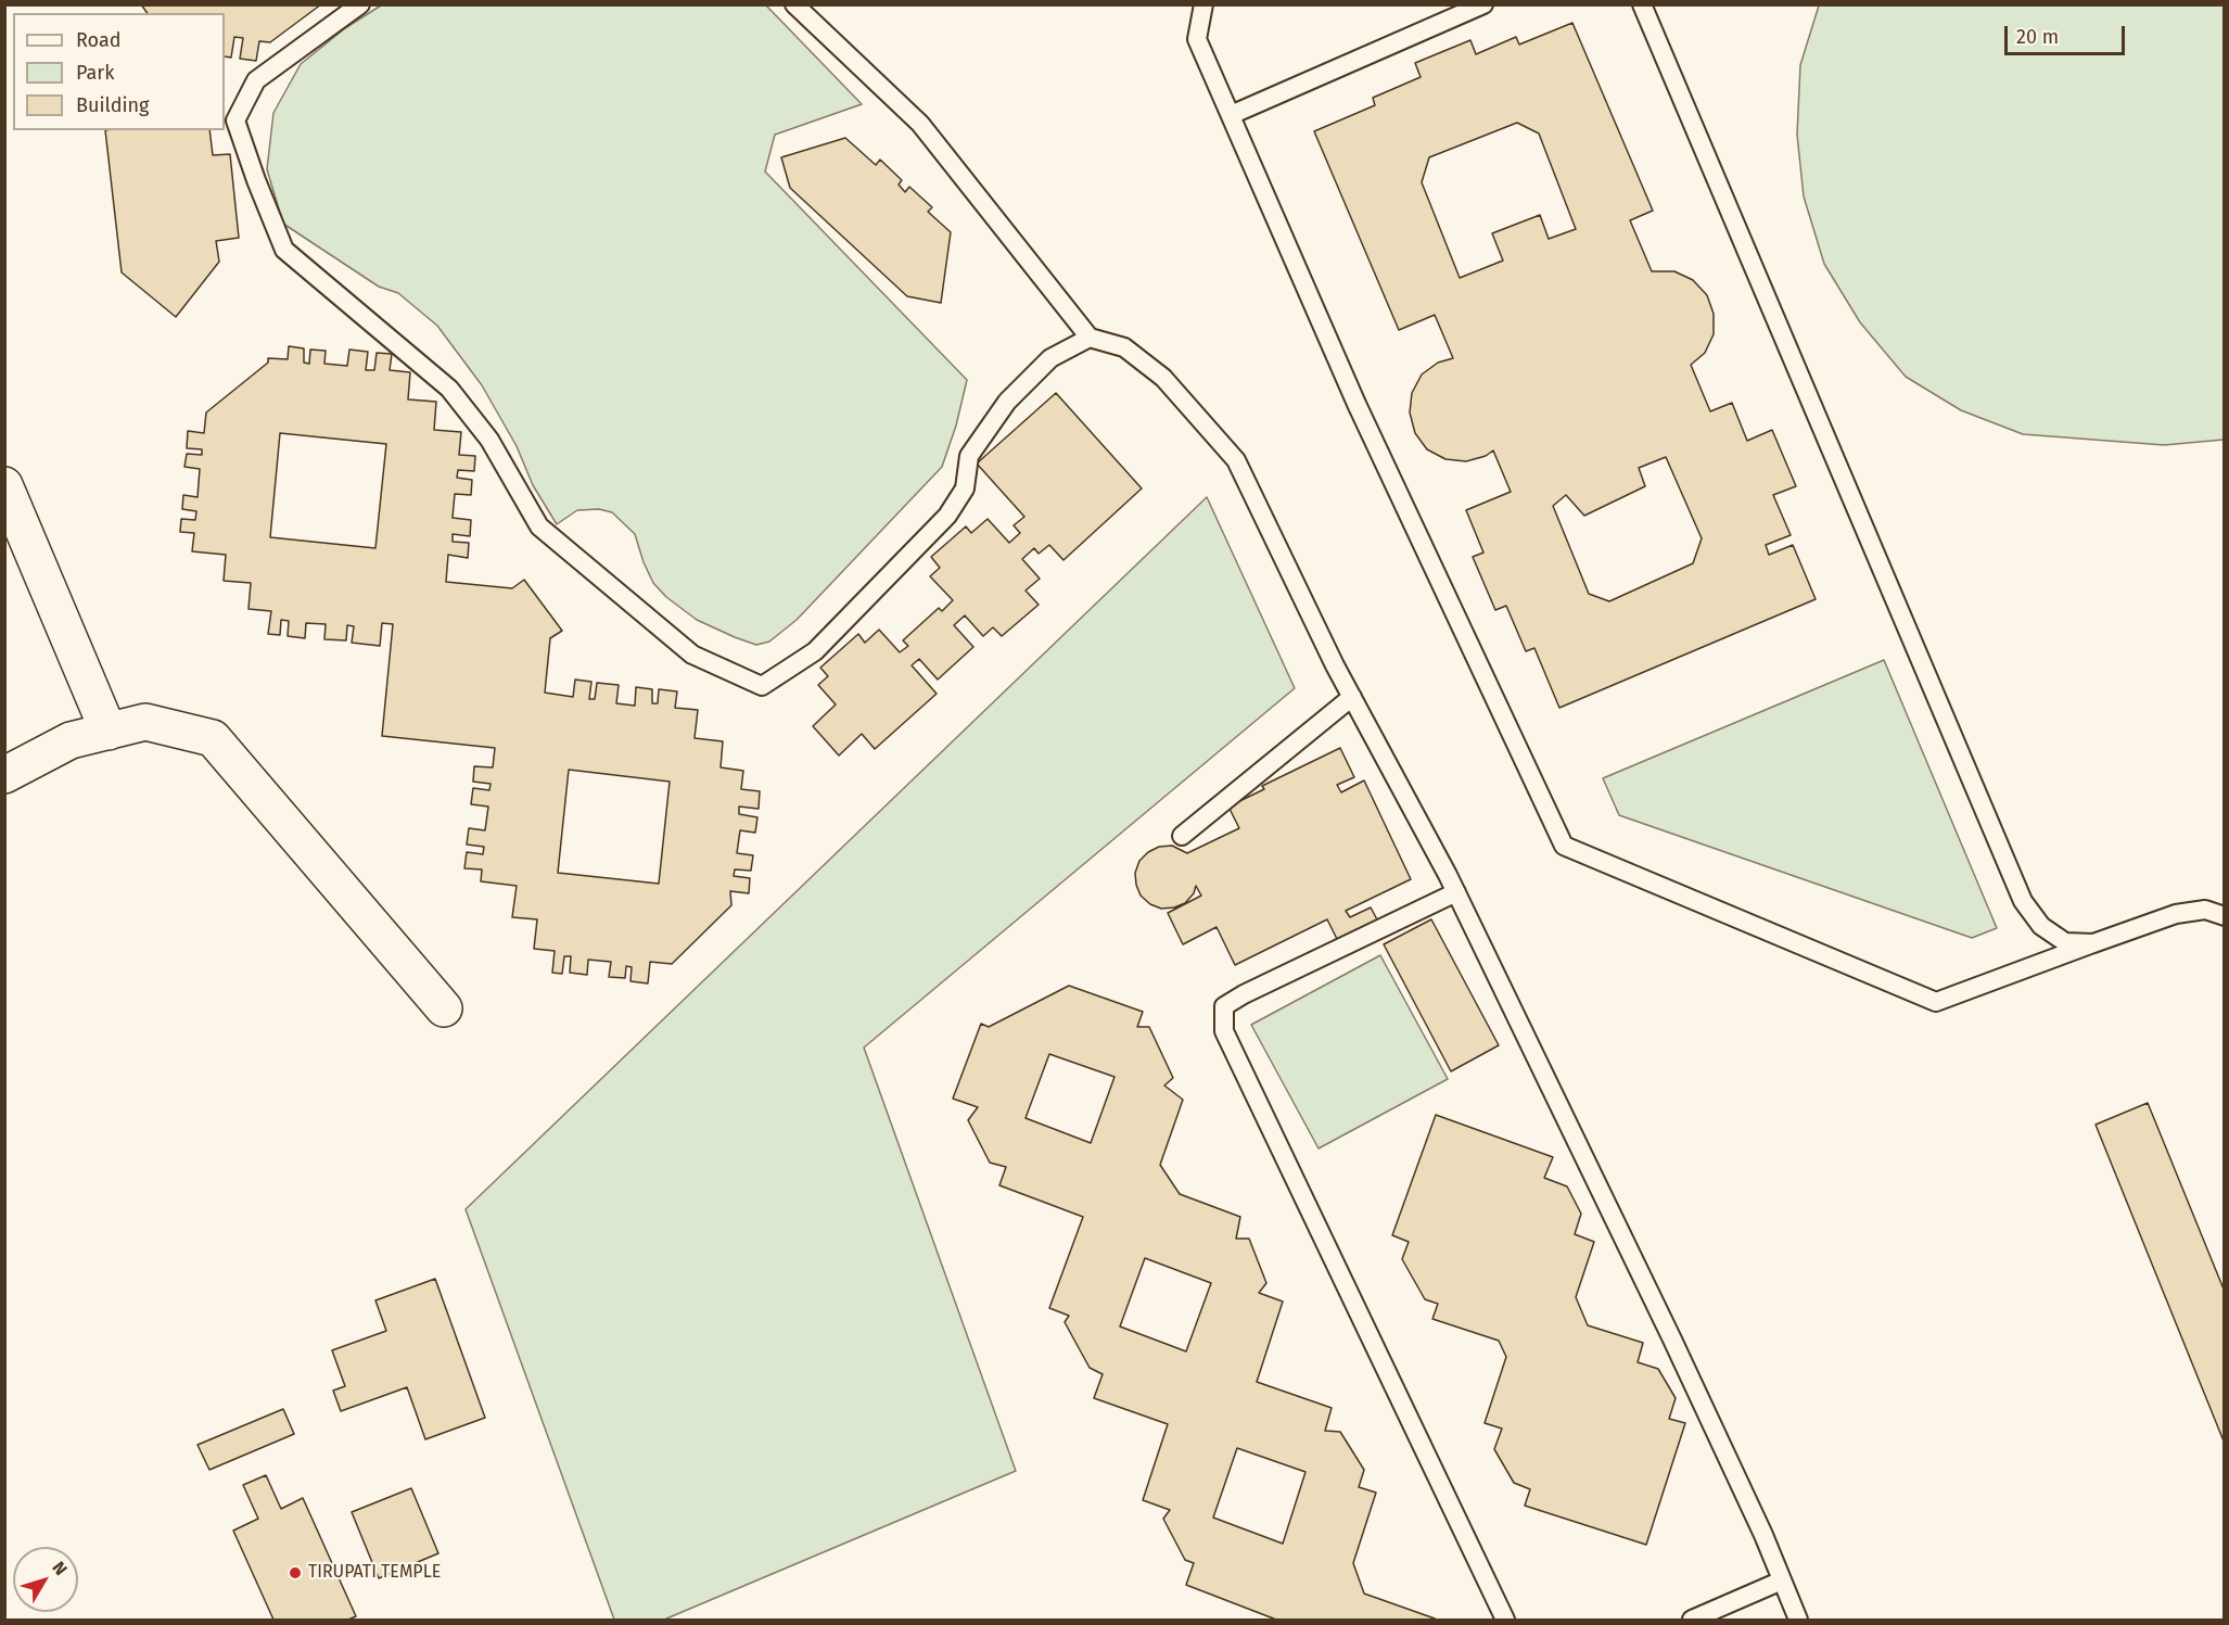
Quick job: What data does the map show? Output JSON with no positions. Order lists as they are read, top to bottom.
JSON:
{
  "places": ["TIRUPATI TEMPLE"],
  "legend": ["Road", "Park", "Building"],
  "scale_bar": "20 m",
  "north": "top right"
}
